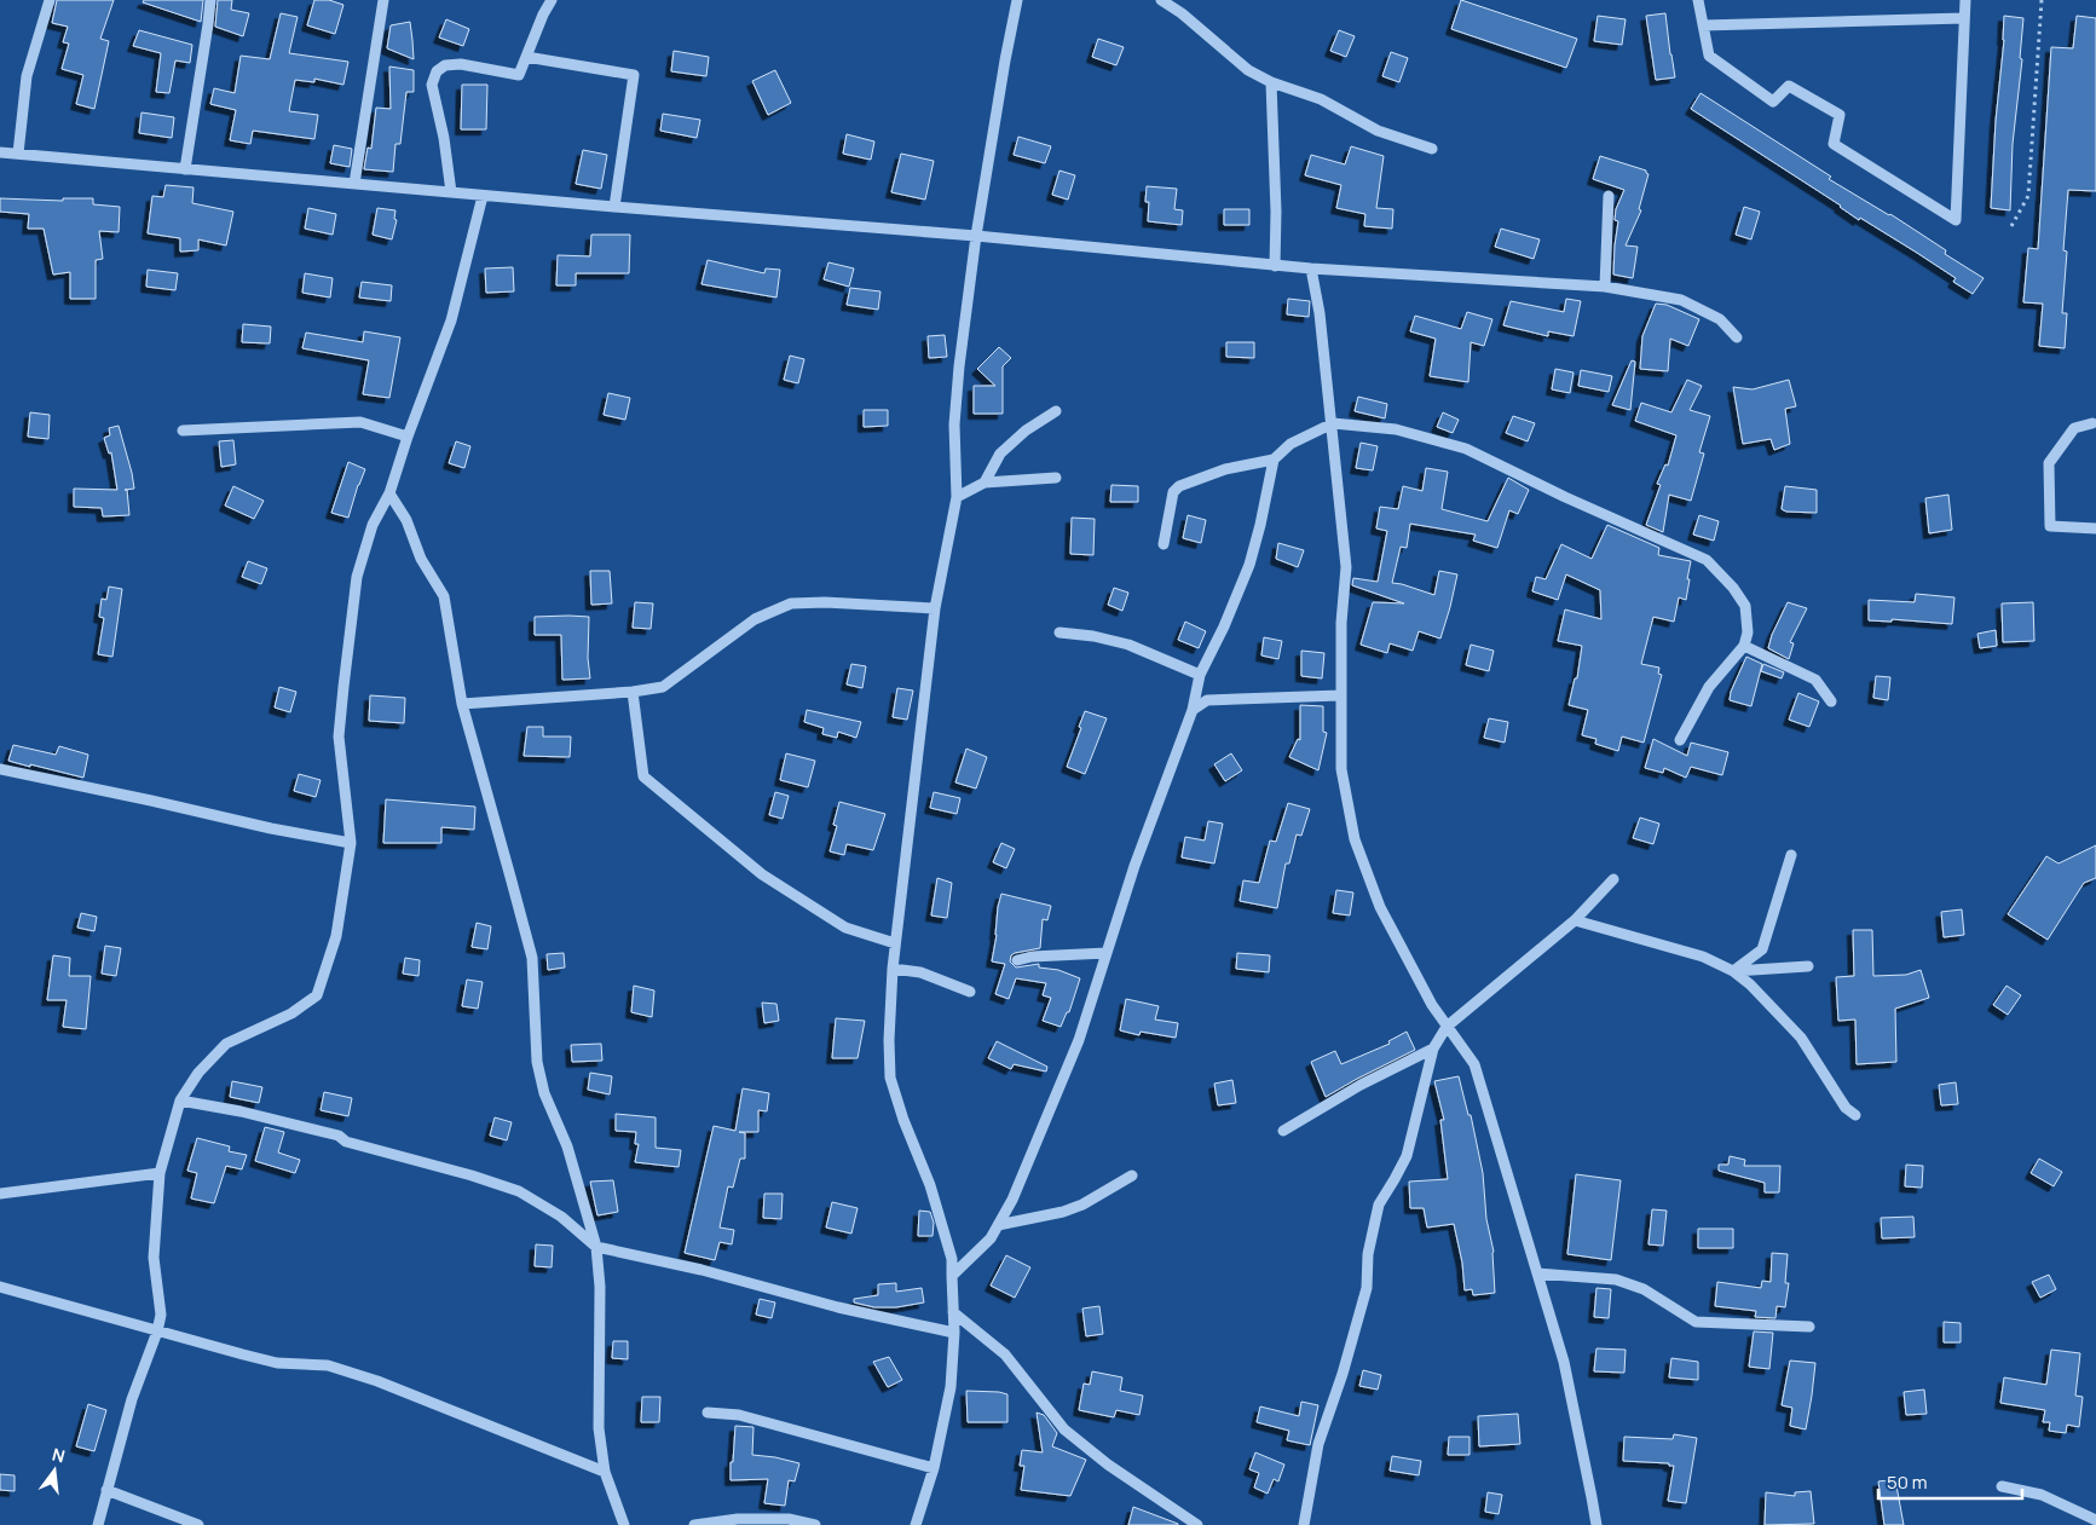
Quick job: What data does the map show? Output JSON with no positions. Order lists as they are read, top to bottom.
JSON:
{
  "scale_bar": "50 m",
  "north": "top"
}
